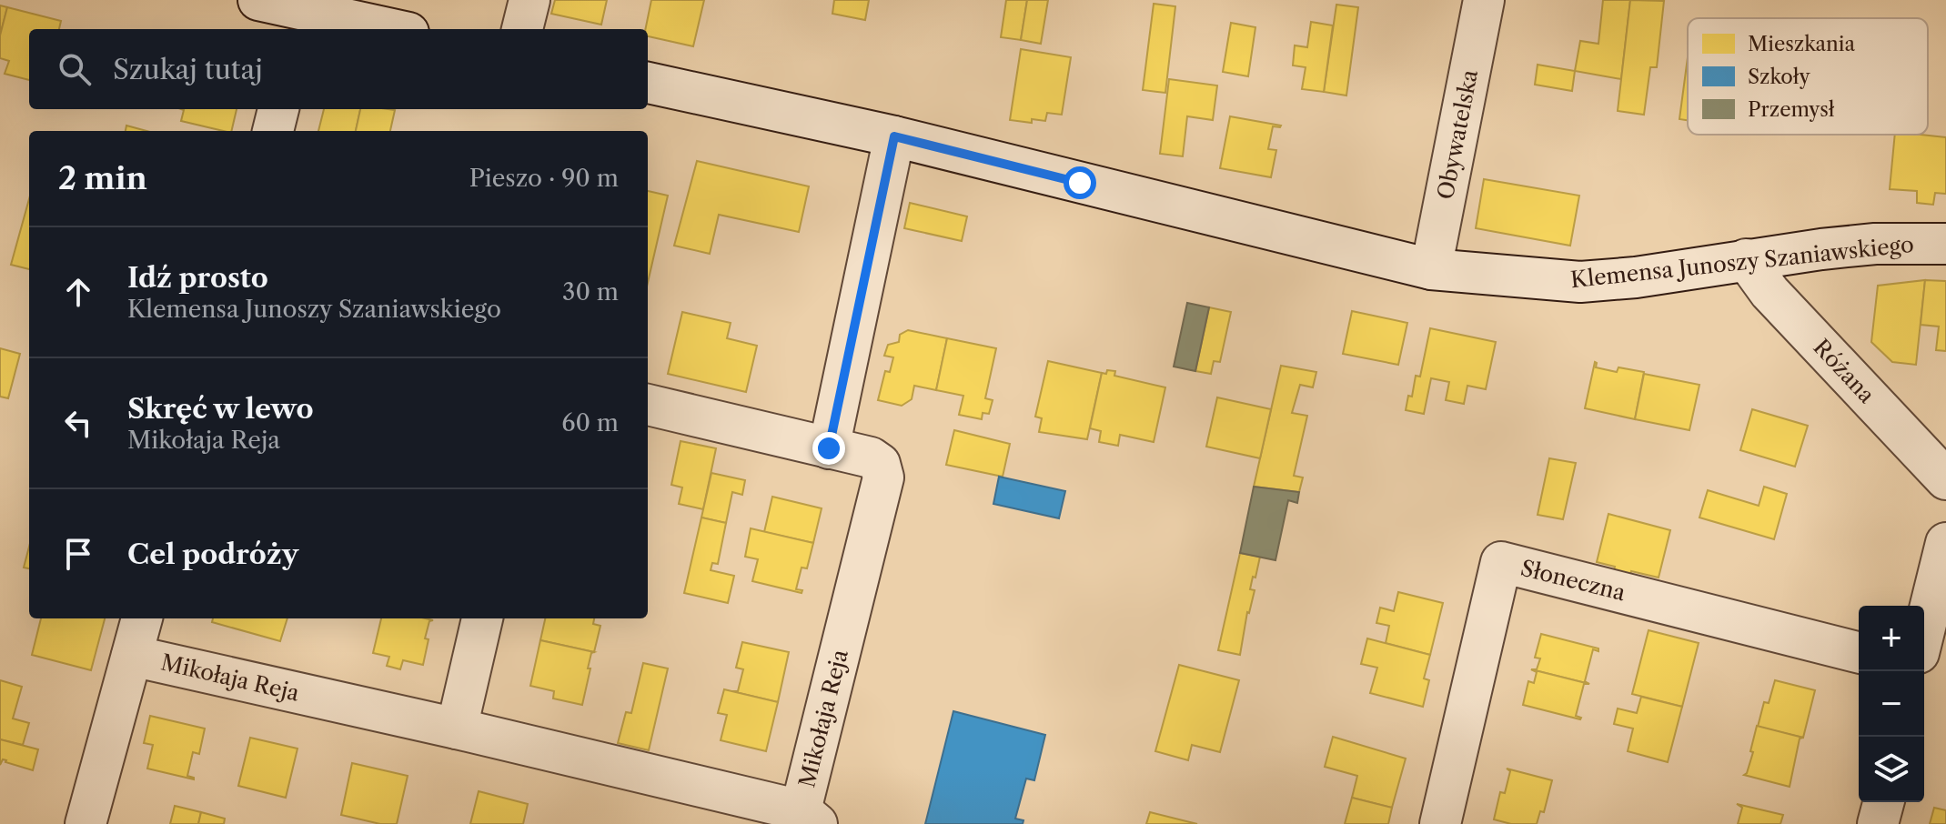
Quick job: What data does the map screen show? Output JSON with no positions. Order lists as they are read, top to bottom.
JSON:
{
  "streets": {
    "street": [
      "Obywatelska",
      "Klemensa Junoszy Szaniawskiego",
      "Różana",
      "Słoneczna",
      "Mikołaja Reja"
    ]
  },
  "crossings": [
    ["Obywatelska", "Klemensa Junoszy Szaniawskiego"],
    ["Klemensa Junoszy Szaniawskiego", "Różana"]
  ],
  "legend": ["Mieszkania", "Szkoły", "Przemysł"],
  "page": {
    "search": "Szukaj tutaj",
    "heading": ["2 min", "Pieszo · 90 m"],
    "list": [
      ["Idź prosto", "Klemensa Junoszy Szaniawskiego", "30 m"],
      ["Skręć w lewo", "Mikołaja Reja", "60 m"],
      "Cel podróży"
    ],
    "map_buttons": ["+", "−"]
  }
}
